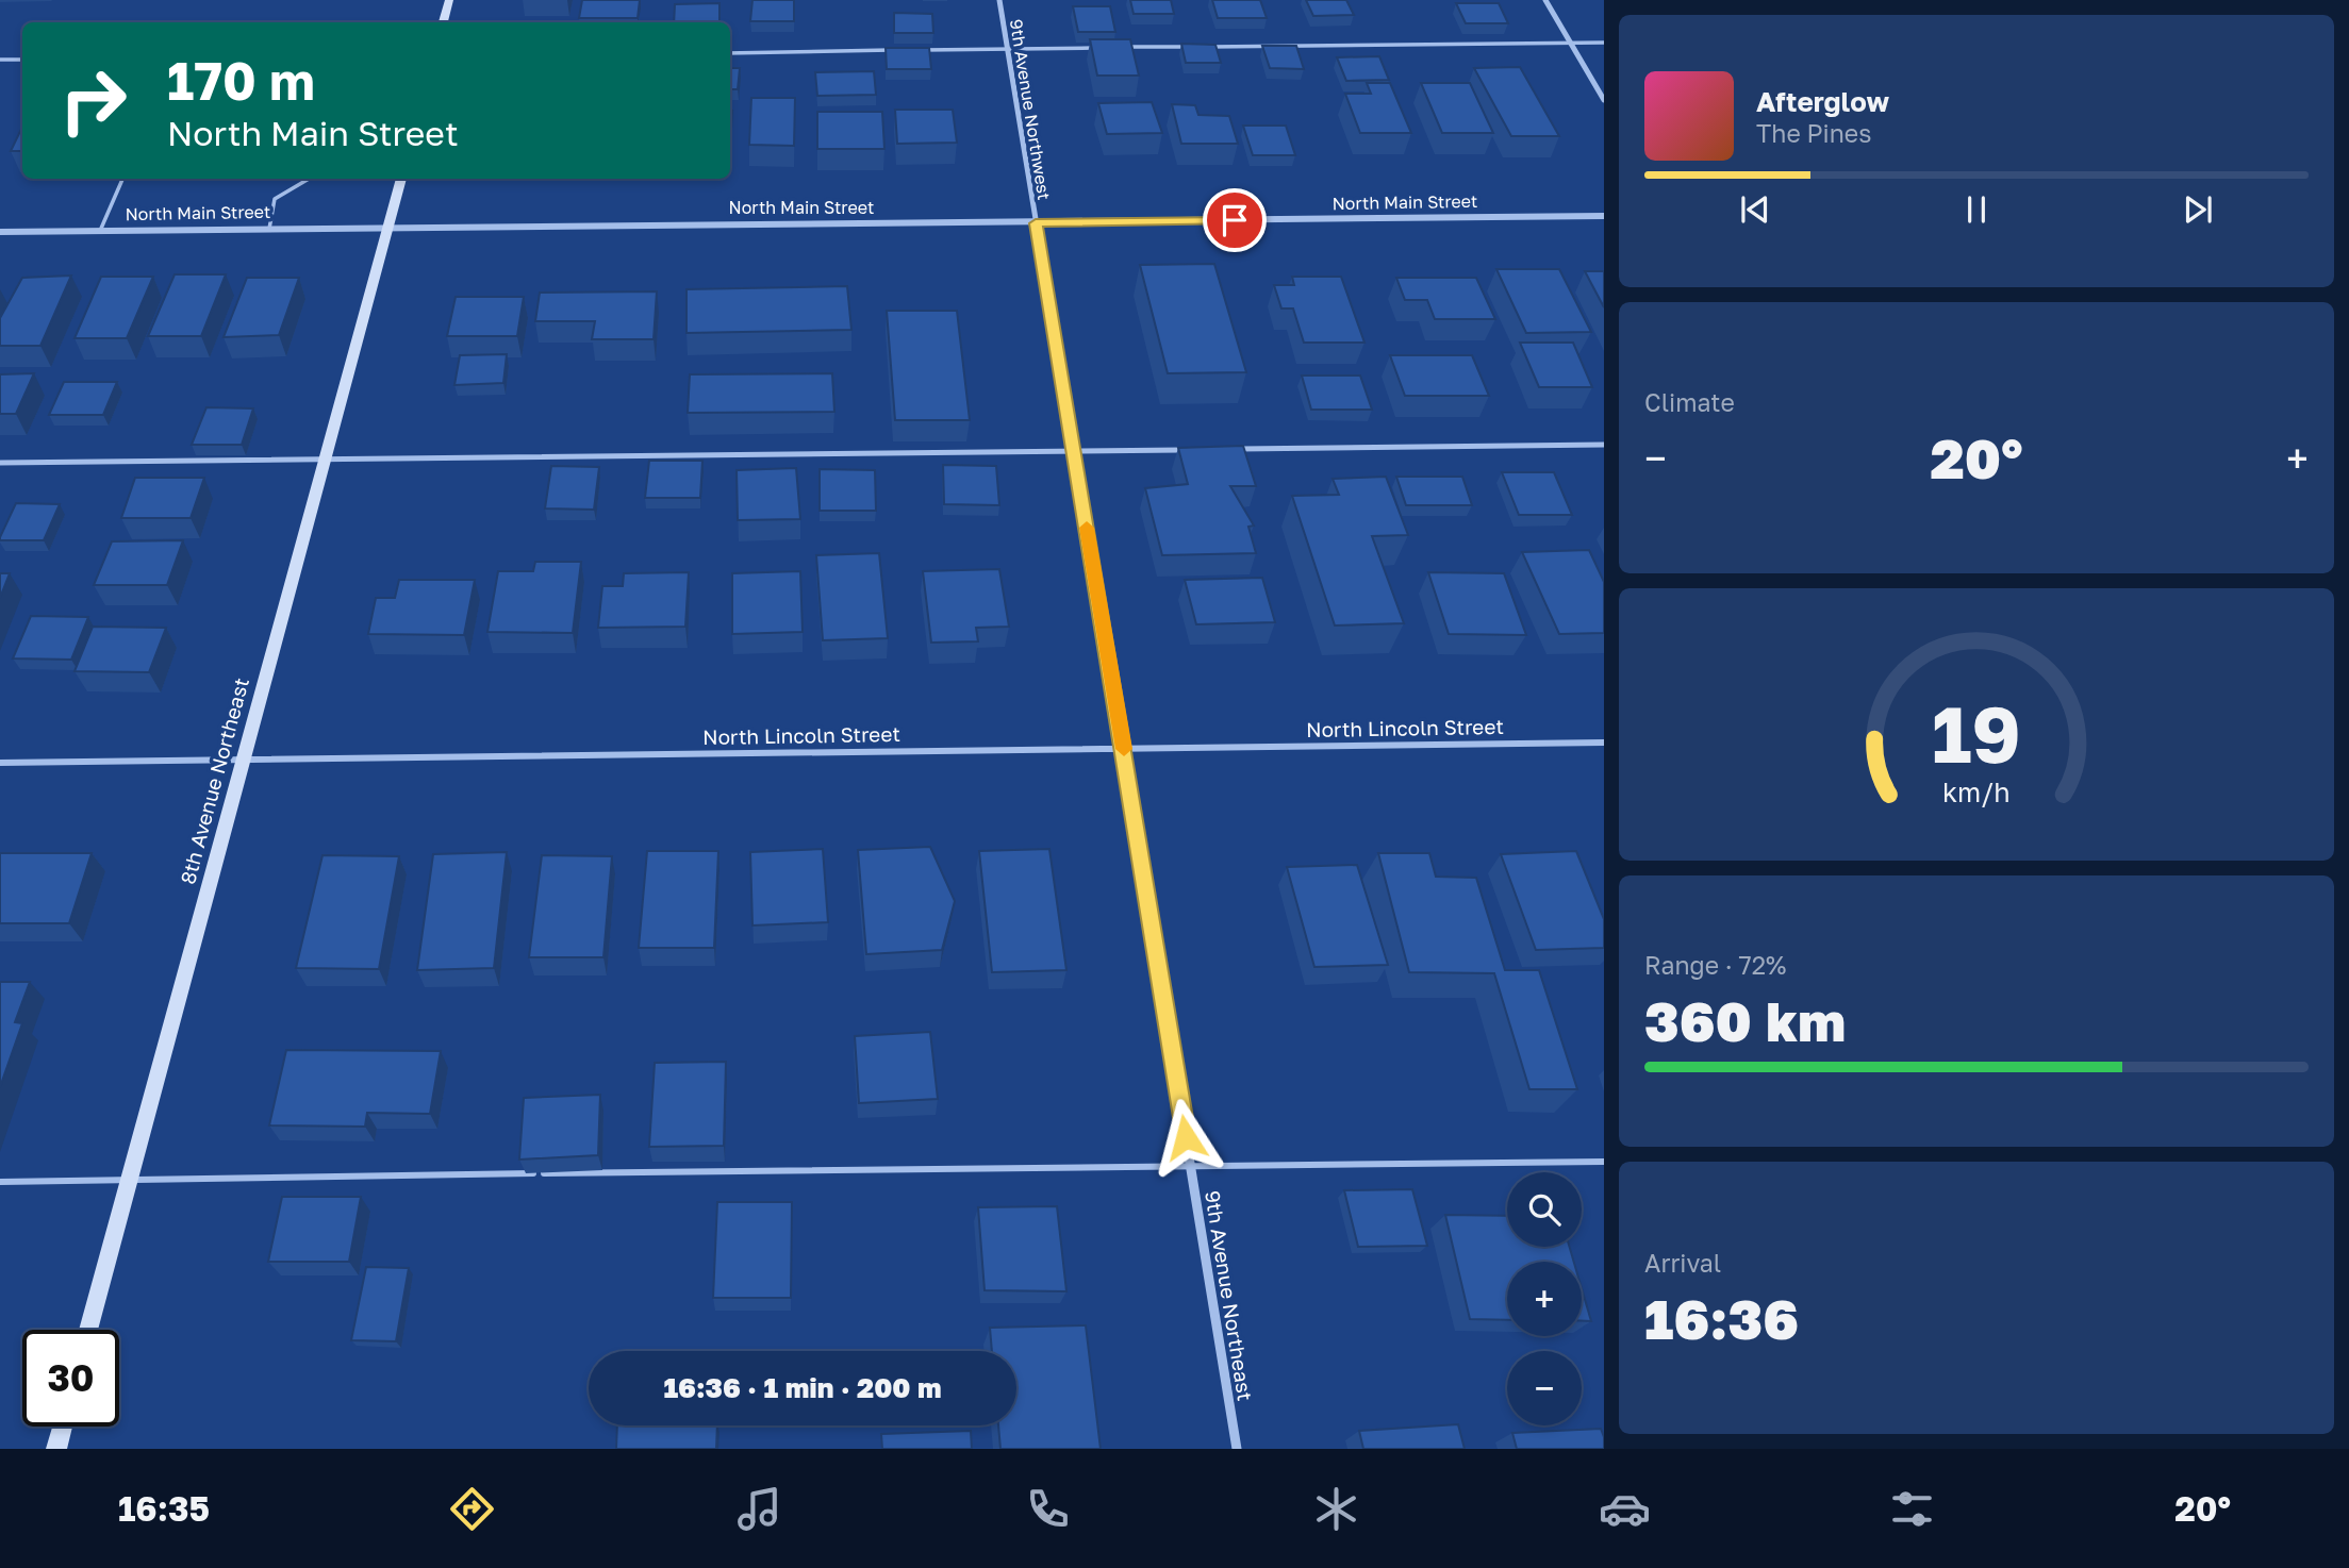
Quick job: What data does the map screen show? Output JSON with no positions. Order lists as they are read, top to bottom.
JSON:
{
  "streets": {
    "main road": ["8th Avenue Northeast"],
    "street": [
      "9th Avenue Northwest",
      "North Main Street",
      "North Lincoln Street",
      "9th Avenue Northeast"
    ]
  },
  "crossings": [
    ["9th Avenue Northwest", "North Main Street"],
    ["9th Avenue Northwest", "9th Avenue Northeast"],
    ["North Main Street", "8th Avenue Northeast"],
    ["North Main Street", "9th Avenue Northeast"],
    ["North Lincoln Street", "8th Avenue Northeast"],
    ["North Lincoln Street", "9th Avenue Northeast"]
  ],
  "page": {
    "turn": ["170 m", "North Main Street"],
    "song": ["Afterglow", "The Pines"],
    "tile": [
      "Climate",
      ["Range · 72%", "360 km"],
      ["Arrival", "16:36"]
    ],
    "heat": ["−", "20°", "+"],
    "map_buttons": ["+", "−"],
    "limit": "30",
    "trip": "16:36 · 1 min · 200 m",
    "tabs": ["16:35", "20°"],
    "gauge": ["19", "km/h"]
  }
}
